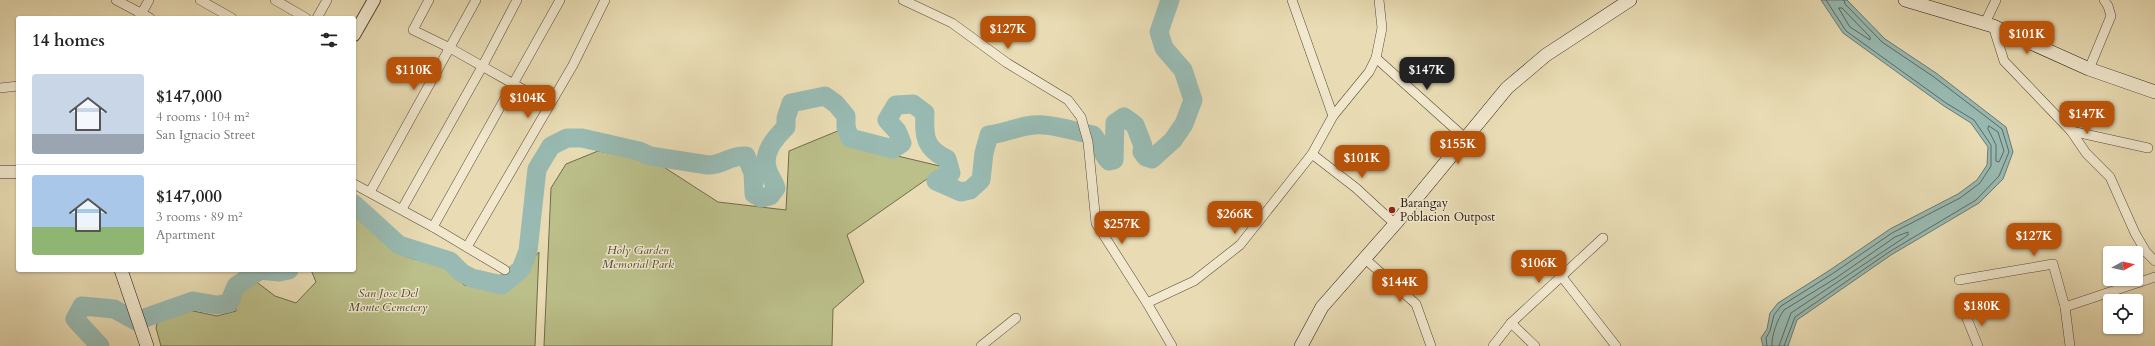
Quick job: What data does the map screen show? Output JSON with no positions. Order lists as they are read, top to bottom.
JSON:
{
  "parks": ["Holy Garden Memorial Park", "San Jose Del Monte Cemetery"],
  "places": ["Barangay Poblacion Outpost"],
  "north": "right",
  "page": {
    "price": [
      "$127K",
      "$101K",
      "$110K",
      "$147K",
      "$104K",
      "$147K",
      "$155K",
      "$101K",
      "$266K",
      "$257K",
      "$127K",
      "$106K",
      "$144K",
      "$180K"
    ],
    "heading": "14 homes",
    "list": [
      {
        "name": "$147,000",
        "note": "4 rooms · 104 m² · San Ignacio Street"
      },
      {
        "name": "$147,000",
        "note": "3 rooms · 89 m² · Apartment"
      }
    ]
  }
}
